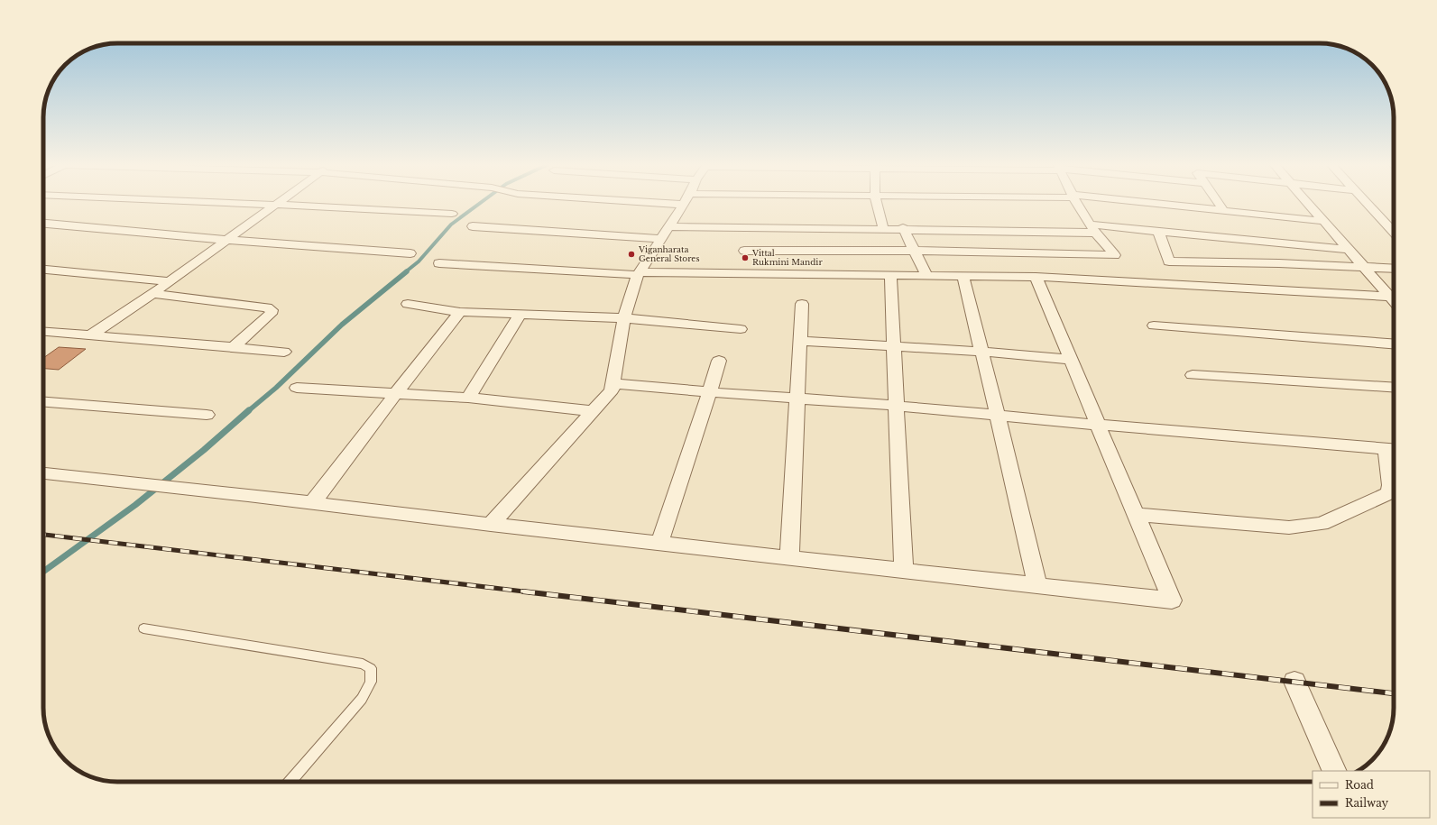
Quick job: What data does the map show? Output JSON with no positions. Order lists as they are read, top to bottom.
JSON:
{
  "places": ["Viganharata General Stores", "Vittal Rukmini Mandir"],
  "legend": ["Road", "Railway"]
}
